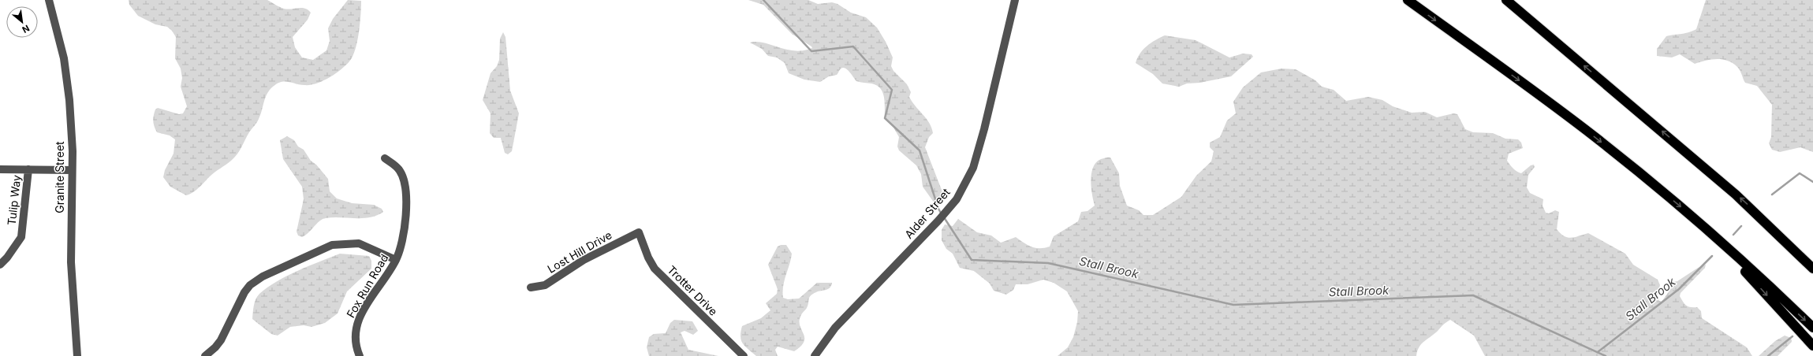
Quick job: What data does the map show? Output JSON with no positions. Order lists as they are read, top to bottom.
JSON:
{
  "streets": {
    "street": [
      "Granite Street",
      "Tulip Way",
      "Alder Street",
      "Lost Hill Drive",
      "Fox Run Road",
      "Trotter Drive"
    ]
  },
  "crossings": [
    ["Lost Hill Drive", "Trotter Drive"]
  ],
  "water": ["Stall Brook"],
  "north": "bottom right"
}
